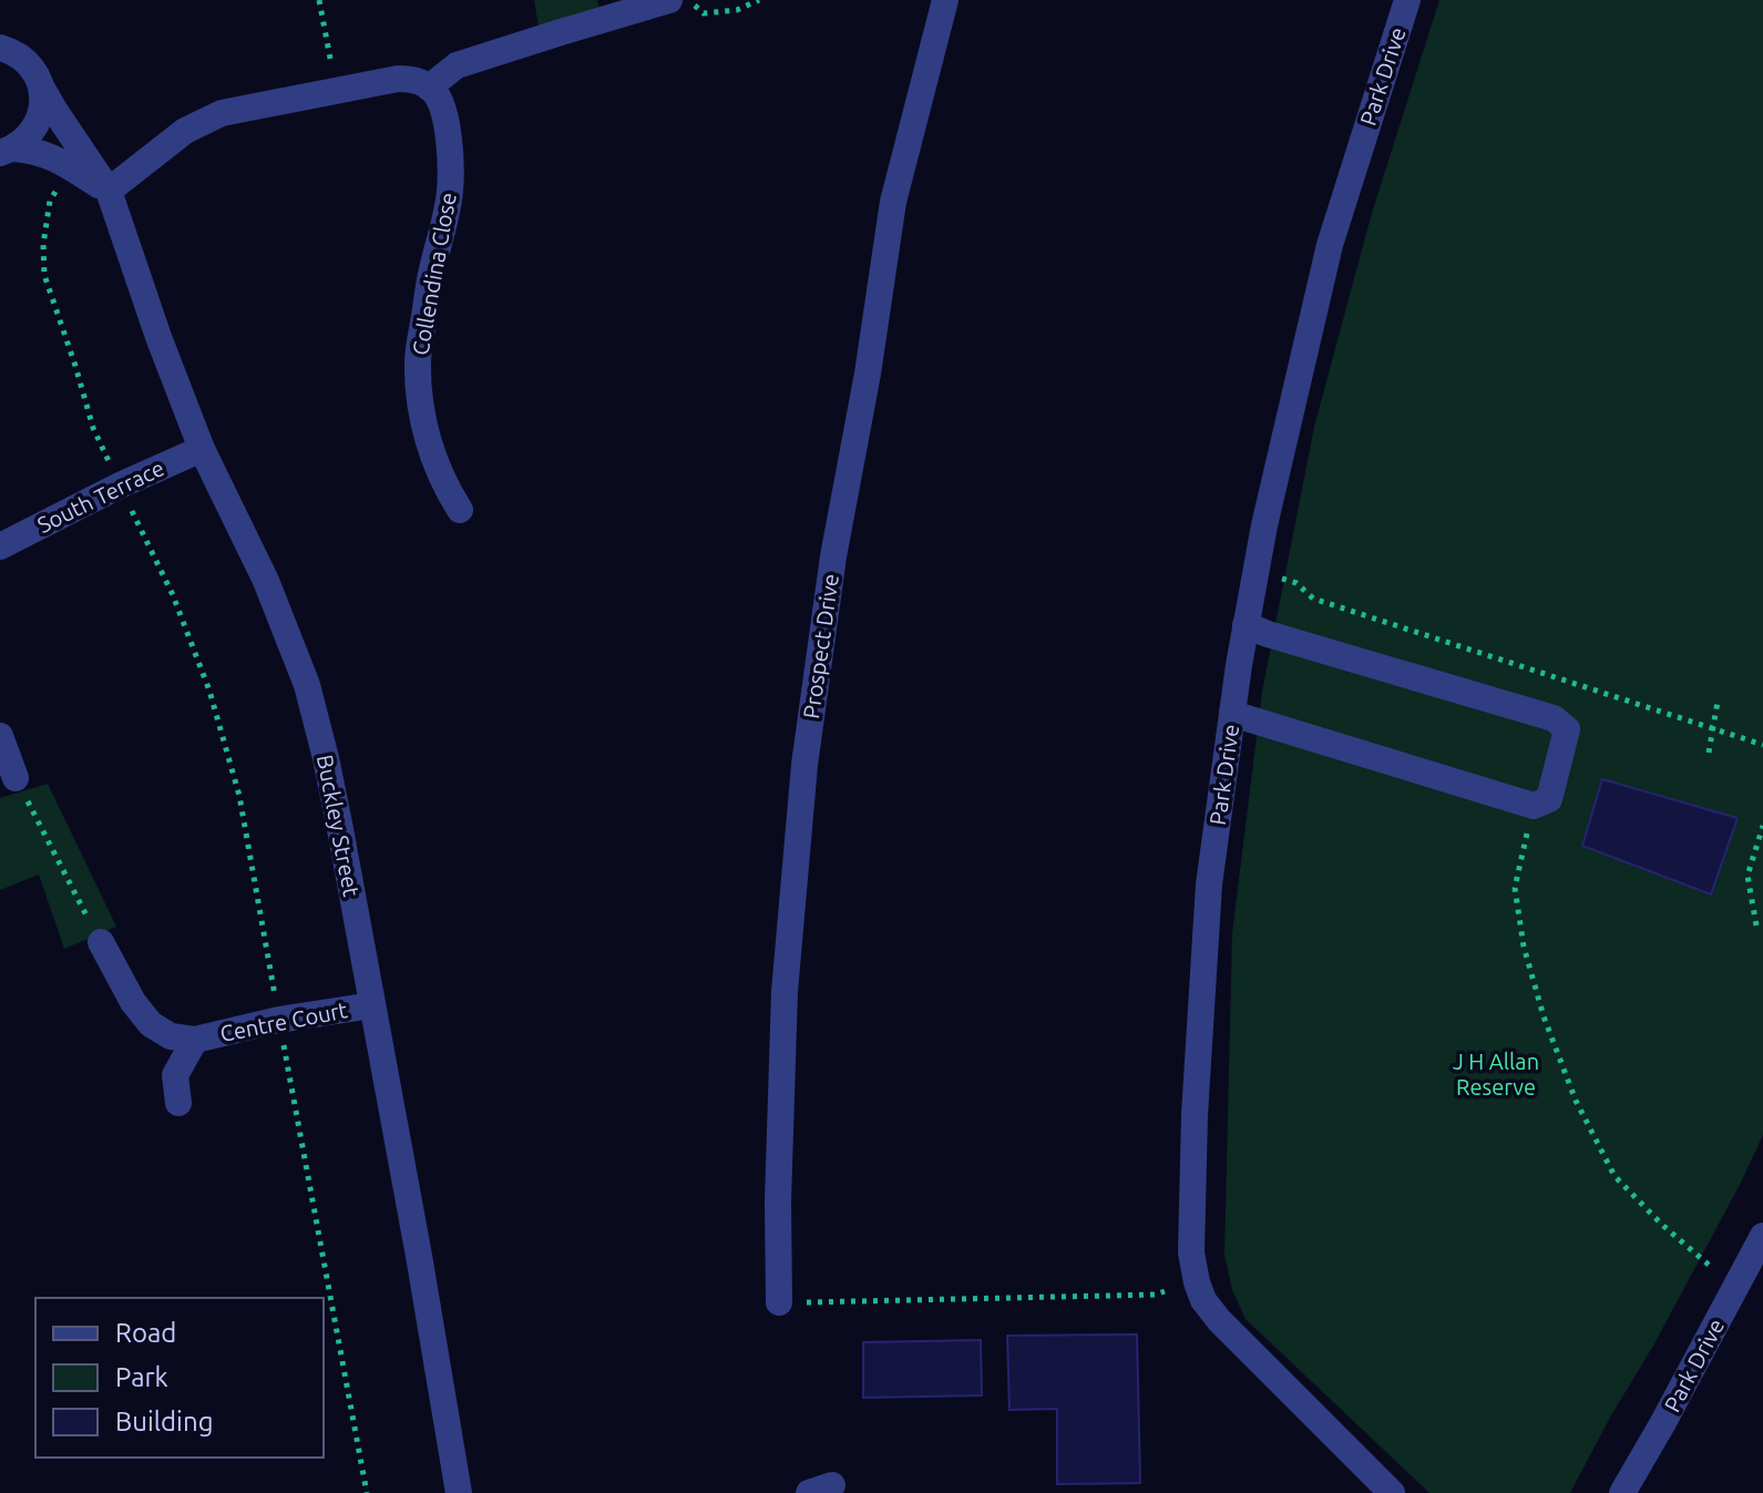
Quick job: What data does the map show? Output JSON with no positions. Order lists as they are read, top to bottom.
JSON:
{
  "streets": {
    "street": [
      "Park Drive",
      "Collendina Close",
      "South Terrace",
      "Prospect Drive",
      "Buckley Street",
      "Centre Court"
    ]
  },
  "crossings": [
    ["South Terrace", "Buckley Street"],
    ["Buckley Street", "Centre Court"]
  ],
  "parks": ["J H Allan Reserve"],
  "legend": ["Road", "Park", "Building"]
}
